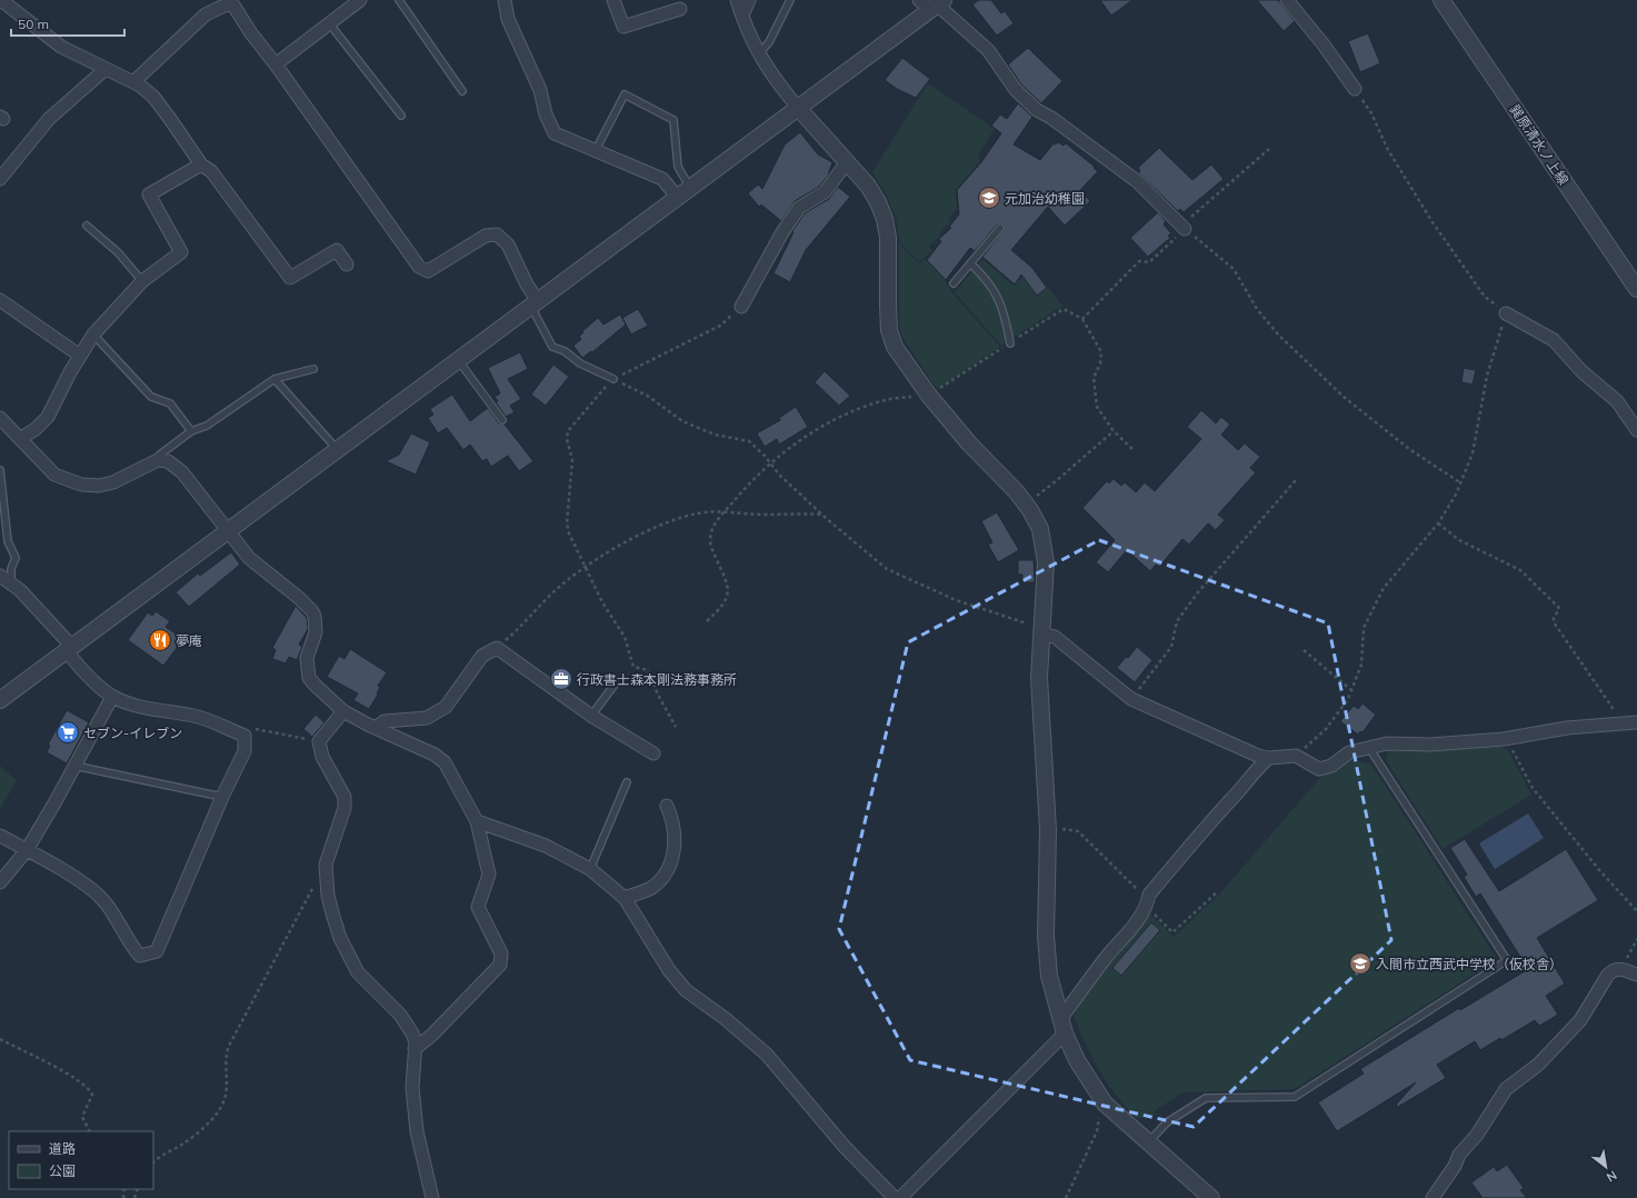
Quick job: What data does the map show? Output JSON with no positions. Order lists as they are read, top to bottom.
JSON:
{
  "streets": {
    "street": ["巽原清水ノ上線"]
  },
  "places": {
    "school or university": ["元加治幼稚園", "入間市立西武中学校（仮校舎）"],
    "restaurant": ["夢庵"],
    "office": ["行政書士森本剛法務事務所"],
    "supermarket": ["セブン-イレブン"]
  },
  "legend": ["道路", "公園"],
  "scale_bar": "50 m",
  "north": "bottom right"
}
